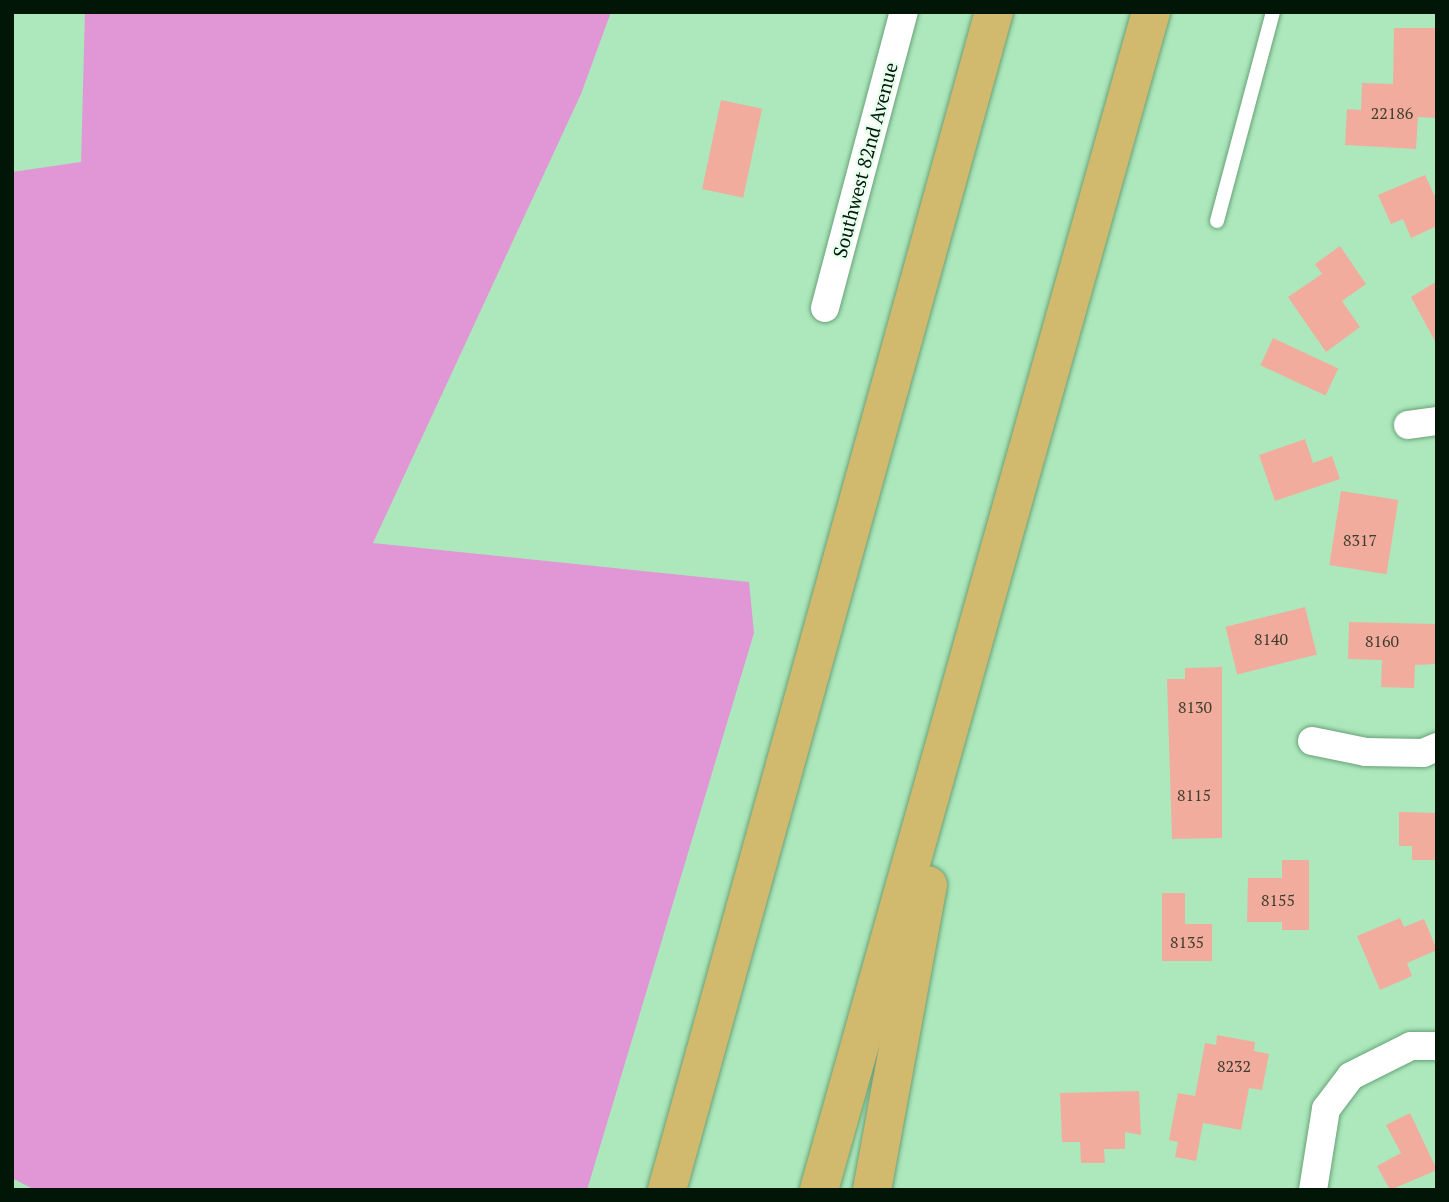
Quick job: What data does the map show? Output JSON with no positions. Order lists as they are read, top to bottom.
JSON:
{
  "streets": {
    "street": ["Southwest 82nd Avenue"]
  },
  "house_numbers": [
    "22186",
    "8317",
    "8140",
    "8160",
    "8130",
    "8115",
    "8155",
    "8135",
    "8232"
  ]
}
